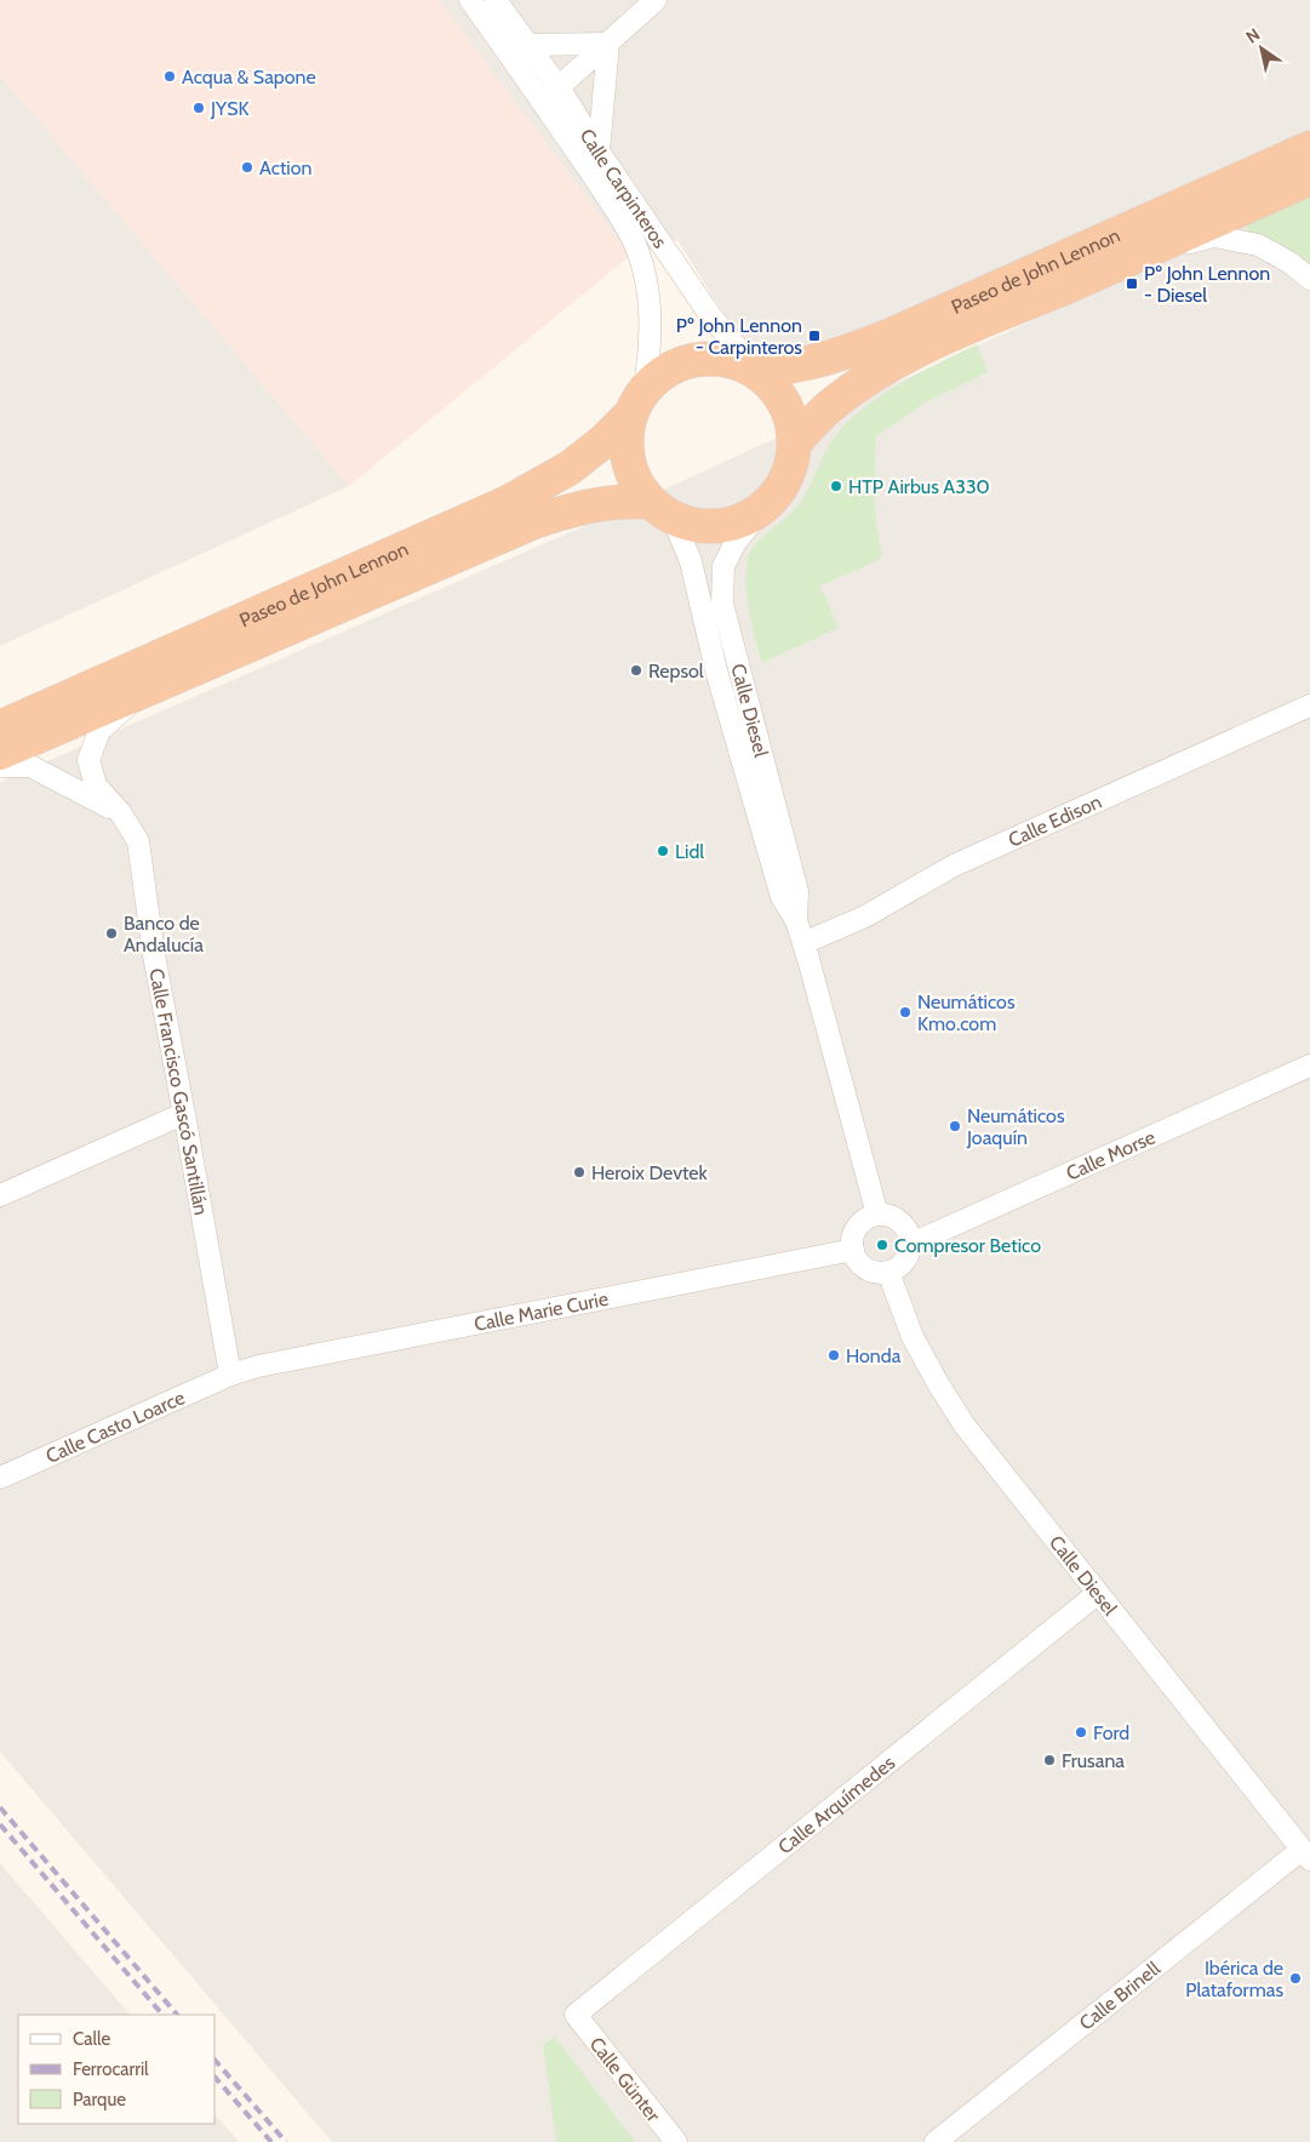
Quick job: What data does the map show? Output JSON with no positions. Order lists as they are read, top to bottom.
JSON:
{
  "streets": {
    "highway": ["Paseo de John Lennon"],
    "street": [
      "Calle Carpinteros",
      "Calle Diesel",
      "Calle Edison",
      "Calle Francisco Gascó Santillán",
      "Calle Morse",
      "Calle Marie Curie",
      "Calle Casto Loarce",
      "Calle Arquímedes",
      "Calle Brinell",
      "Calle Günter"
    ]
  },
  "crossings": [
    ["Calle Carpinteros", "Paseo de John Lennon"],
    ["Calle Carpinteros", "Calle Diesel"],
    ["Paseo de John Lennon", "Calle Diesel"],
    ["Paseo de John Lennon", "Calle Francisco Gascó Santillán"],
    ["Calle Diesel", "Calle Edison"],
    ["Calle Diesel", "Calle Morse"],
    ["Calle Diesel", "Calle Marie Curie"],
    ["Calle Diesel", "Calle Arquímedes"],
    ["Calle Diesel", "Calle Brinell"],
    ["Calle Francisco Gascó Santillán", "Calle Marie Curie"],
    ["Calle Francisco Gascó Santillán", "Calle Casto Loarce"],
    ["Calle Morse", "Calle Marie Curie"],
    ["Calle Marie Curie", "Calle Casto Loarce"],
    ["Calle Arquímedes", "Calle Günter"]
  ],
  "places": {
    "other": [
      "Acqua & Sapone",
      "JYSK",
      "Action",
      "HTP Airbus A330",
      "Repsol",
      "Lidl",
      "Banco de Andalucía",
      "Neumáticos Kmo.com",
      "Neumáticos Joaquín",
      "Heroix Devtek",
      "Compresor Betico",
      "Honda",
      "Ford",
      "Frusana",
      "Ibérica de Plataformas"
    ],
    "transit": ["Pº John Lennon - Diesel", "Pº John Lennon - Carpinteros"]
  },
  "legend": ["Calle", "Ferrocarril", "Parque"],
  "north": "top left"
}
